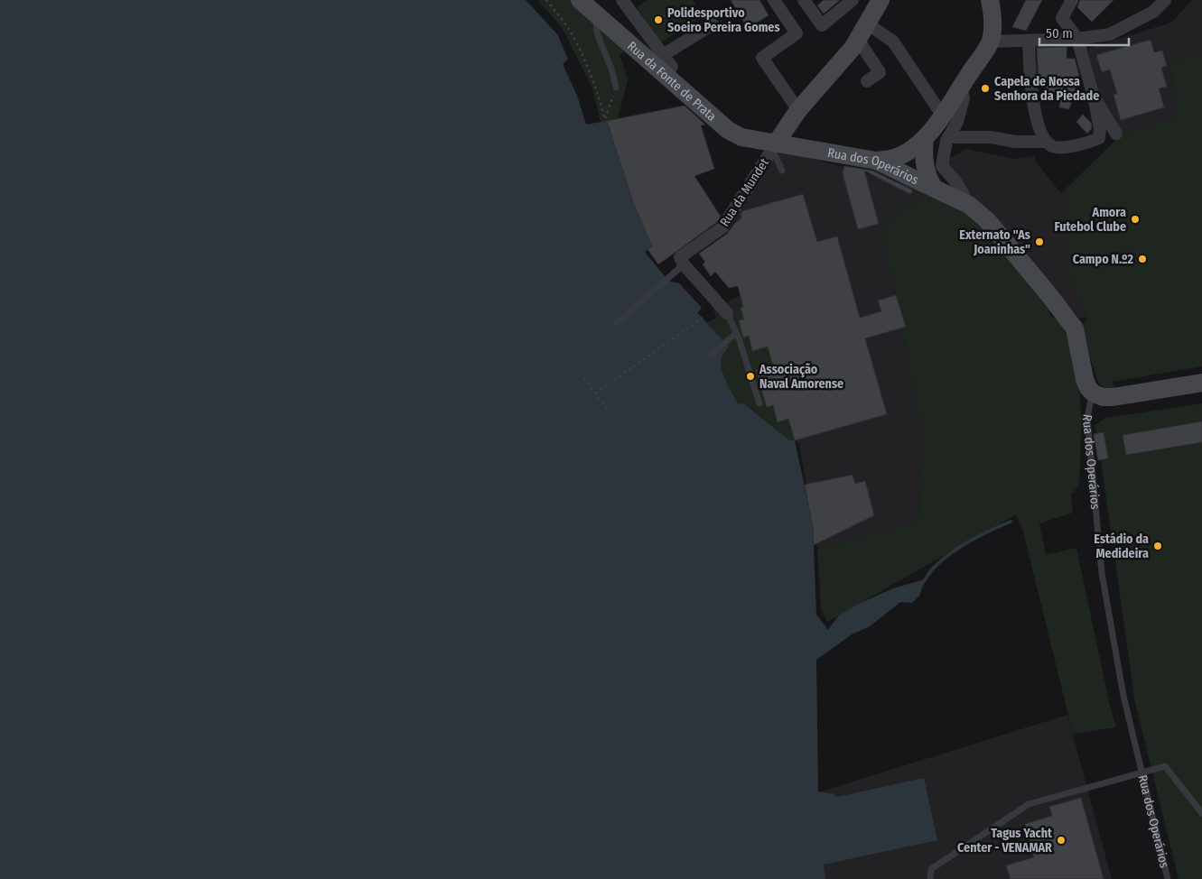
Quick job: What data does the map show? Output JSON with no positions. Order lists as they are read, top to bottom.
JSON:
{
  "streets": {
    "street": ["Rua da Fonte de Prata", "Rua dos Operários", "Rua da Mundet"]
  },
  "crossings": [
    ["Rua da Fonte de Prata", "Rua dos Operários"],
    ["Rua da Fonte de Prata", "Rua da Mundet"],
    ["Rua dos Operários", "Rua da Mundet"]
  ],
  "places": [
    "Polidesportivo Soeiro Pereira Gomes",
    "Capela de Nossa Senhora da Piedade",
    "Amora Futebol Clube",
    "Externato \"As Joaninhas\"",
    "Campo N.º2",
    "Associação Naval Amorense",
    "Estádio da Medideira",
    "Tagus Yacht Center - VENAMAR"
  ],
  "scale_bar": "50 m"
}
